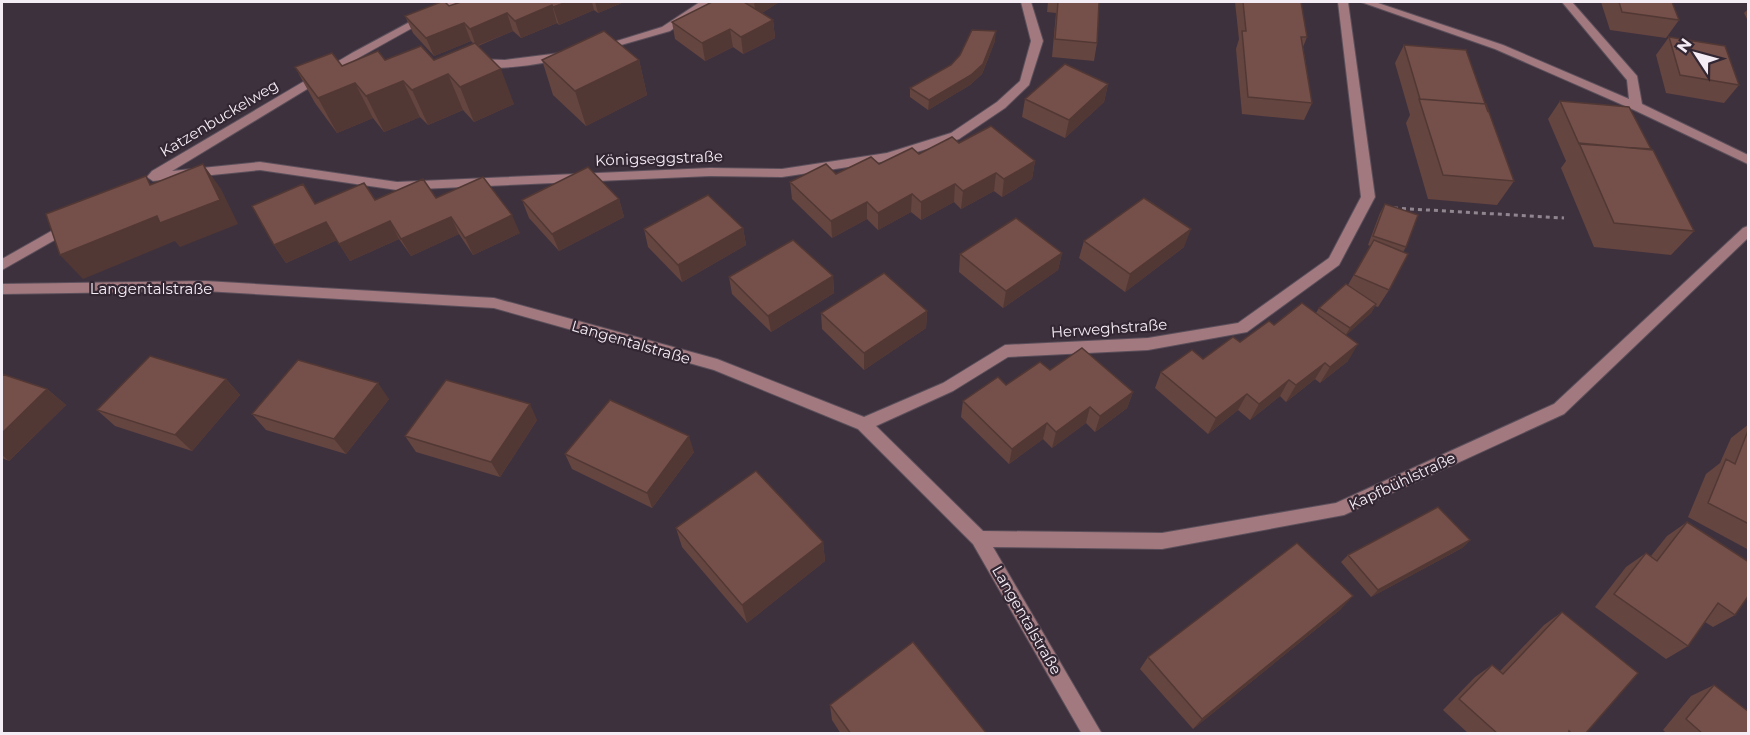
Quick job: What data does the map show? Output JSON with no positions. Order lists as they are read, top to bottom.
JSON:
{
  "streets": {
    "street": [
      "Katzenbuckelweg",
      "Königseggstraße",
      "Langentalstraße",
      "Herweghstraße",
      "Kapfbühlstraße"
    ]
  },
  "crossings": [
    ["Katzenbuckelweg", "Königseggstraße"],
    ["Langentalstraße", "Herweghstraße"],
    ["Langentalstraße", "Kapfbühlstraße"]
  ],
  "north": "top left"
}
